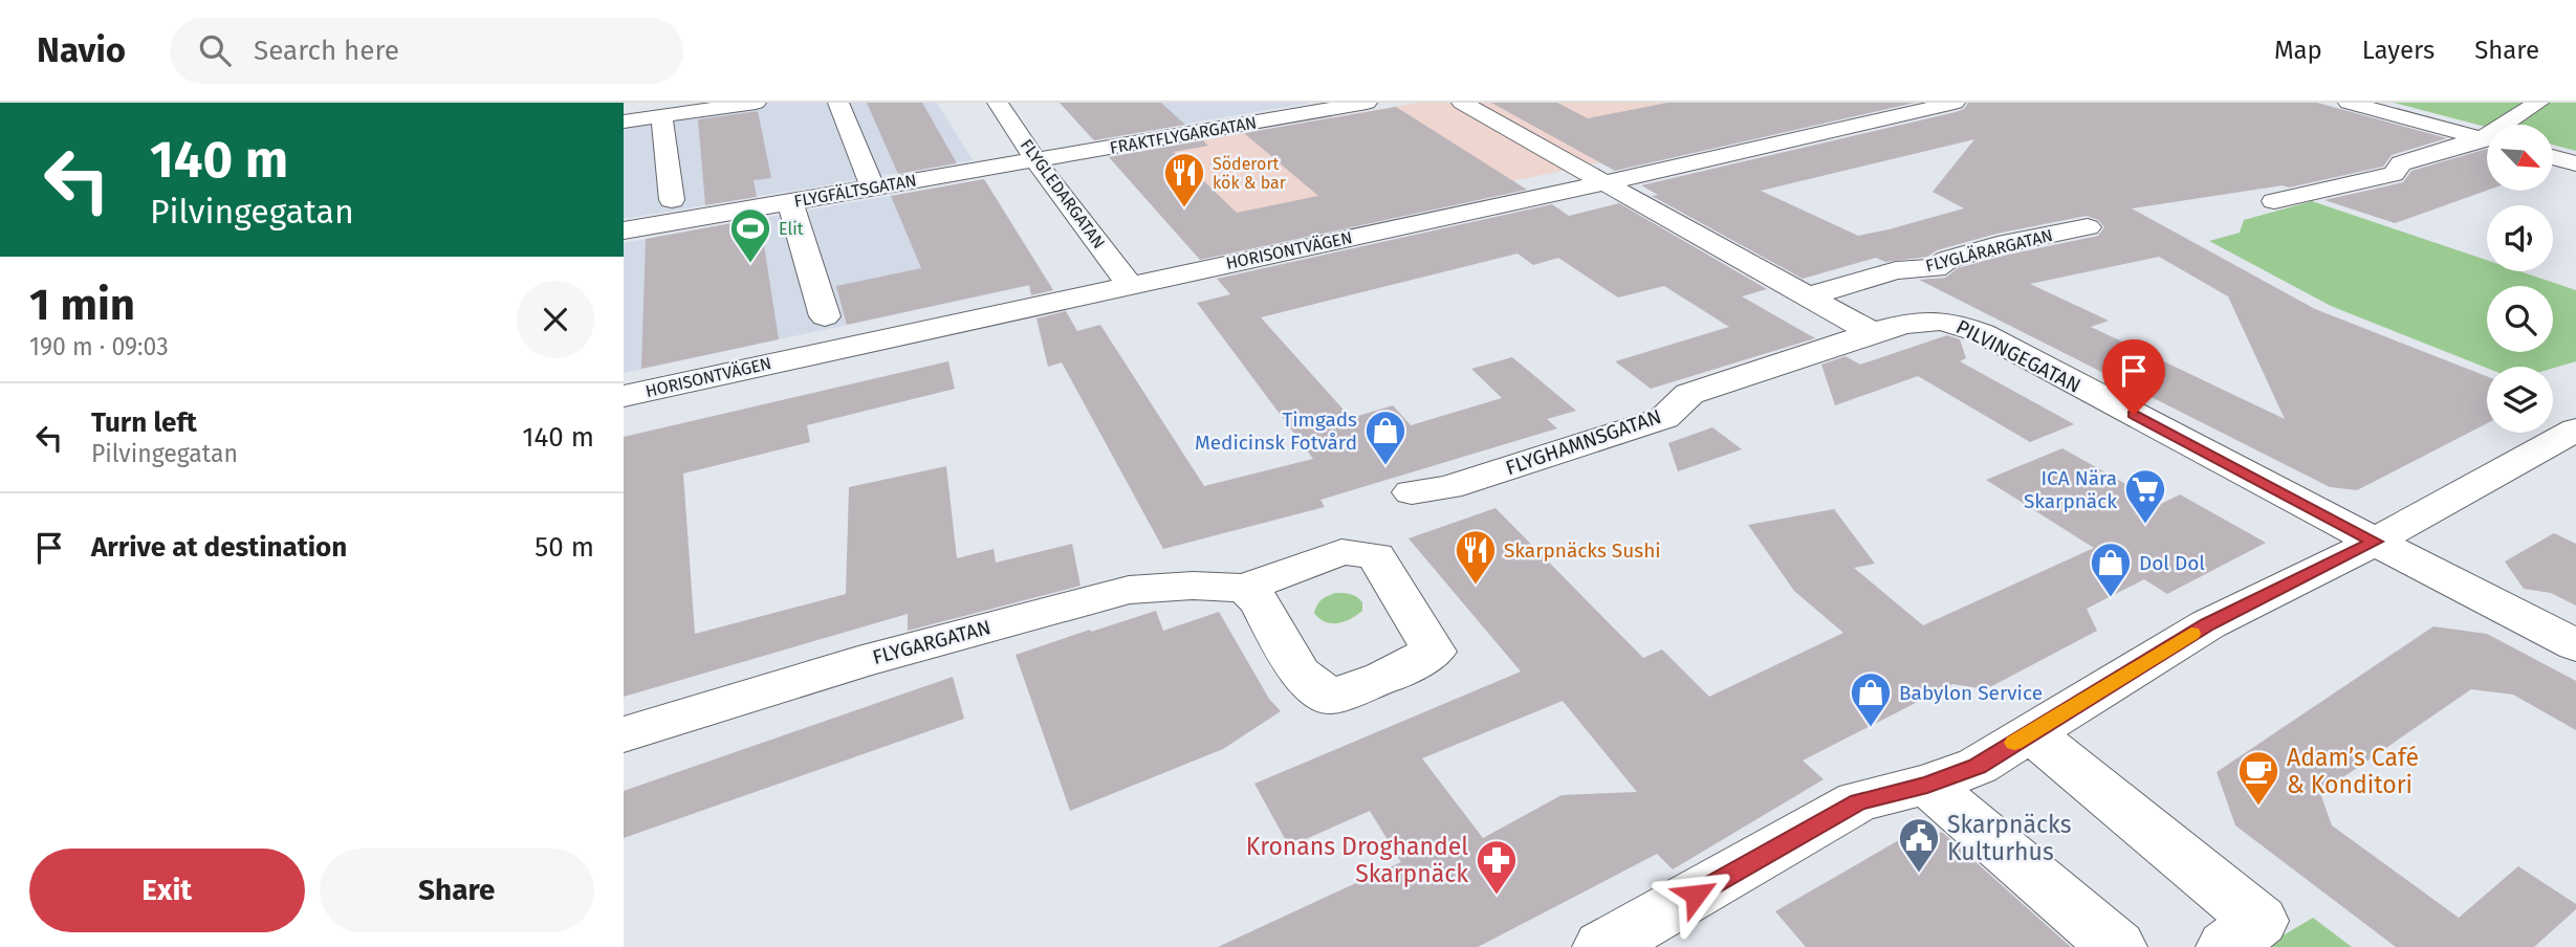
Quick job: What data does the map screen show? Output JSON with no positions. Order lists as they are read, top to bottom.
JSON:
{
  "streets": {
    "street": [
      "FRAKTFLYGARGATAN",
      "FLYGFÄLTSGATAN",
      "FLYGLEDARGATAN",
      "HORISONTVÄGEN",
      "FLYGLÄRARGATAN",
      "PILVINGEGATAN",
      "FLYGHAMNSGATAN",
      "FLYGARGATAN"
    ]
  },
  "crossings": [
    ["FRAKTFLYGARGATAN", "FLYGFÄLTSGATAN"],
    ["FLYGFÄLTSGATAN", "FLYGLEDARGATAN"],
    ["FLYGLEDARGATAN", "HORISONTVÄGEN"],
    ["PILVINGEGATAN", "FLYGHAMNSGATAN"]
  ],
  "places": {
    "restaurant": ["Söderort kök & bar", "Skarpnäcks Sushi"],
    "sports": ["Elit"],
    "shop": ["Timgads Medicinsk Fotvård", "Dol Dol", "Babylon Service"],
    "supermarket": ["ICA Nära Skarpnäck"],
    "cafe": ["Adam’s Café & Konditori"],
    "public building": ["Skarpnäcks Kulturhus"],
    "pharmacy": ["Kronans Droghandel Skarpnäck"]
  },
  "north": "bottom right",
  "page": {
    "header": "Navio",
    "search": "Search here",
    "nav": ["Map", "Layers", "Share"],
    "turn": ["140 m", "Pilvingegatan"],
    "heading": ["1 min", "190 m · 09:03"],
    "list": [
      {
        "name": "Turn left",
        "note": "Pilvingegatan",
        "value": "140 m"
      },
      {
        "name": "Arrive at destination",
        "value": "50 m"
      }
    ],
    "buttons": ["Exit", "Share"]
  }
}
